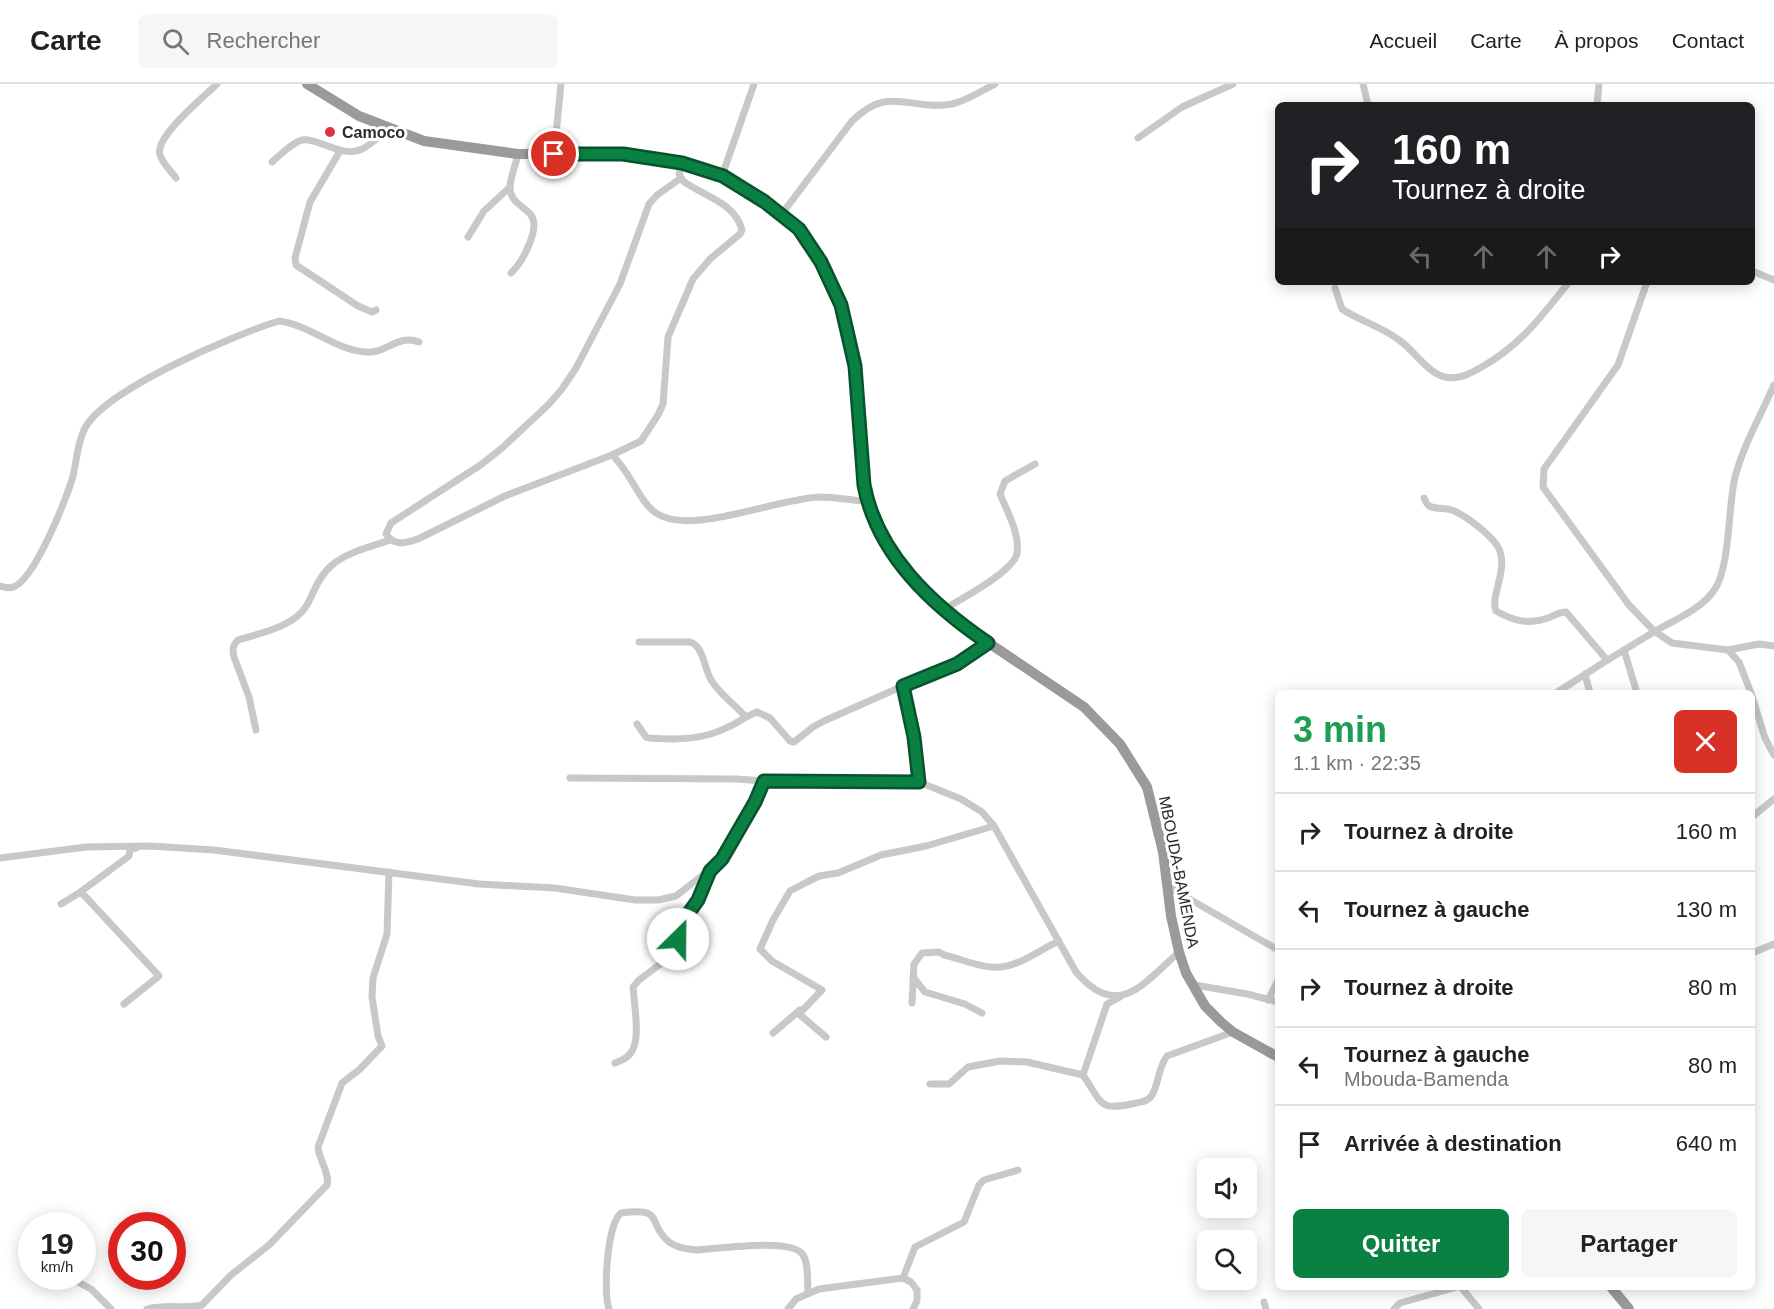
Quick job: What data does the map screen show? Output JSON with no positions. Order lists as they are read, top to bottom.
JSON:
{
  "streets": {
    "highway": ["MBOUDA-BAMENDA"]
  },
  "places": ["Camoco"],
  "page": {
    "header": "Carte",
    "search": "Rechercher",
    "nav": [
      "Accueil",
      "Carte",
      "À propos",
      "Contact"
    ],
    "turn": ["160 m", "Tournez à droite"],
    "heading": ["3 min", "1.1 km · 22:35"],
    "list": [
      {
        "name": "Tournez à droite",
        "value": "160 m"
      },
      {
        "name": "Tournez à gauche",
        "value": "130 m"
      },
      {
        "name": "Tournez à droite",
        "value": "80 m"
      },
      {
        "name": "Tournez à gauche",
        "note": "Mbouda-Bamenda",
        "value": "80 m"
      },
      {
        "name": "Arrivée à destination",
        "value": "640 m"
      }
    ],
    "buttons": ["Quitter", "Partager"],
    "speed": "19 km/h",
    "limit": "30"
  }
}
